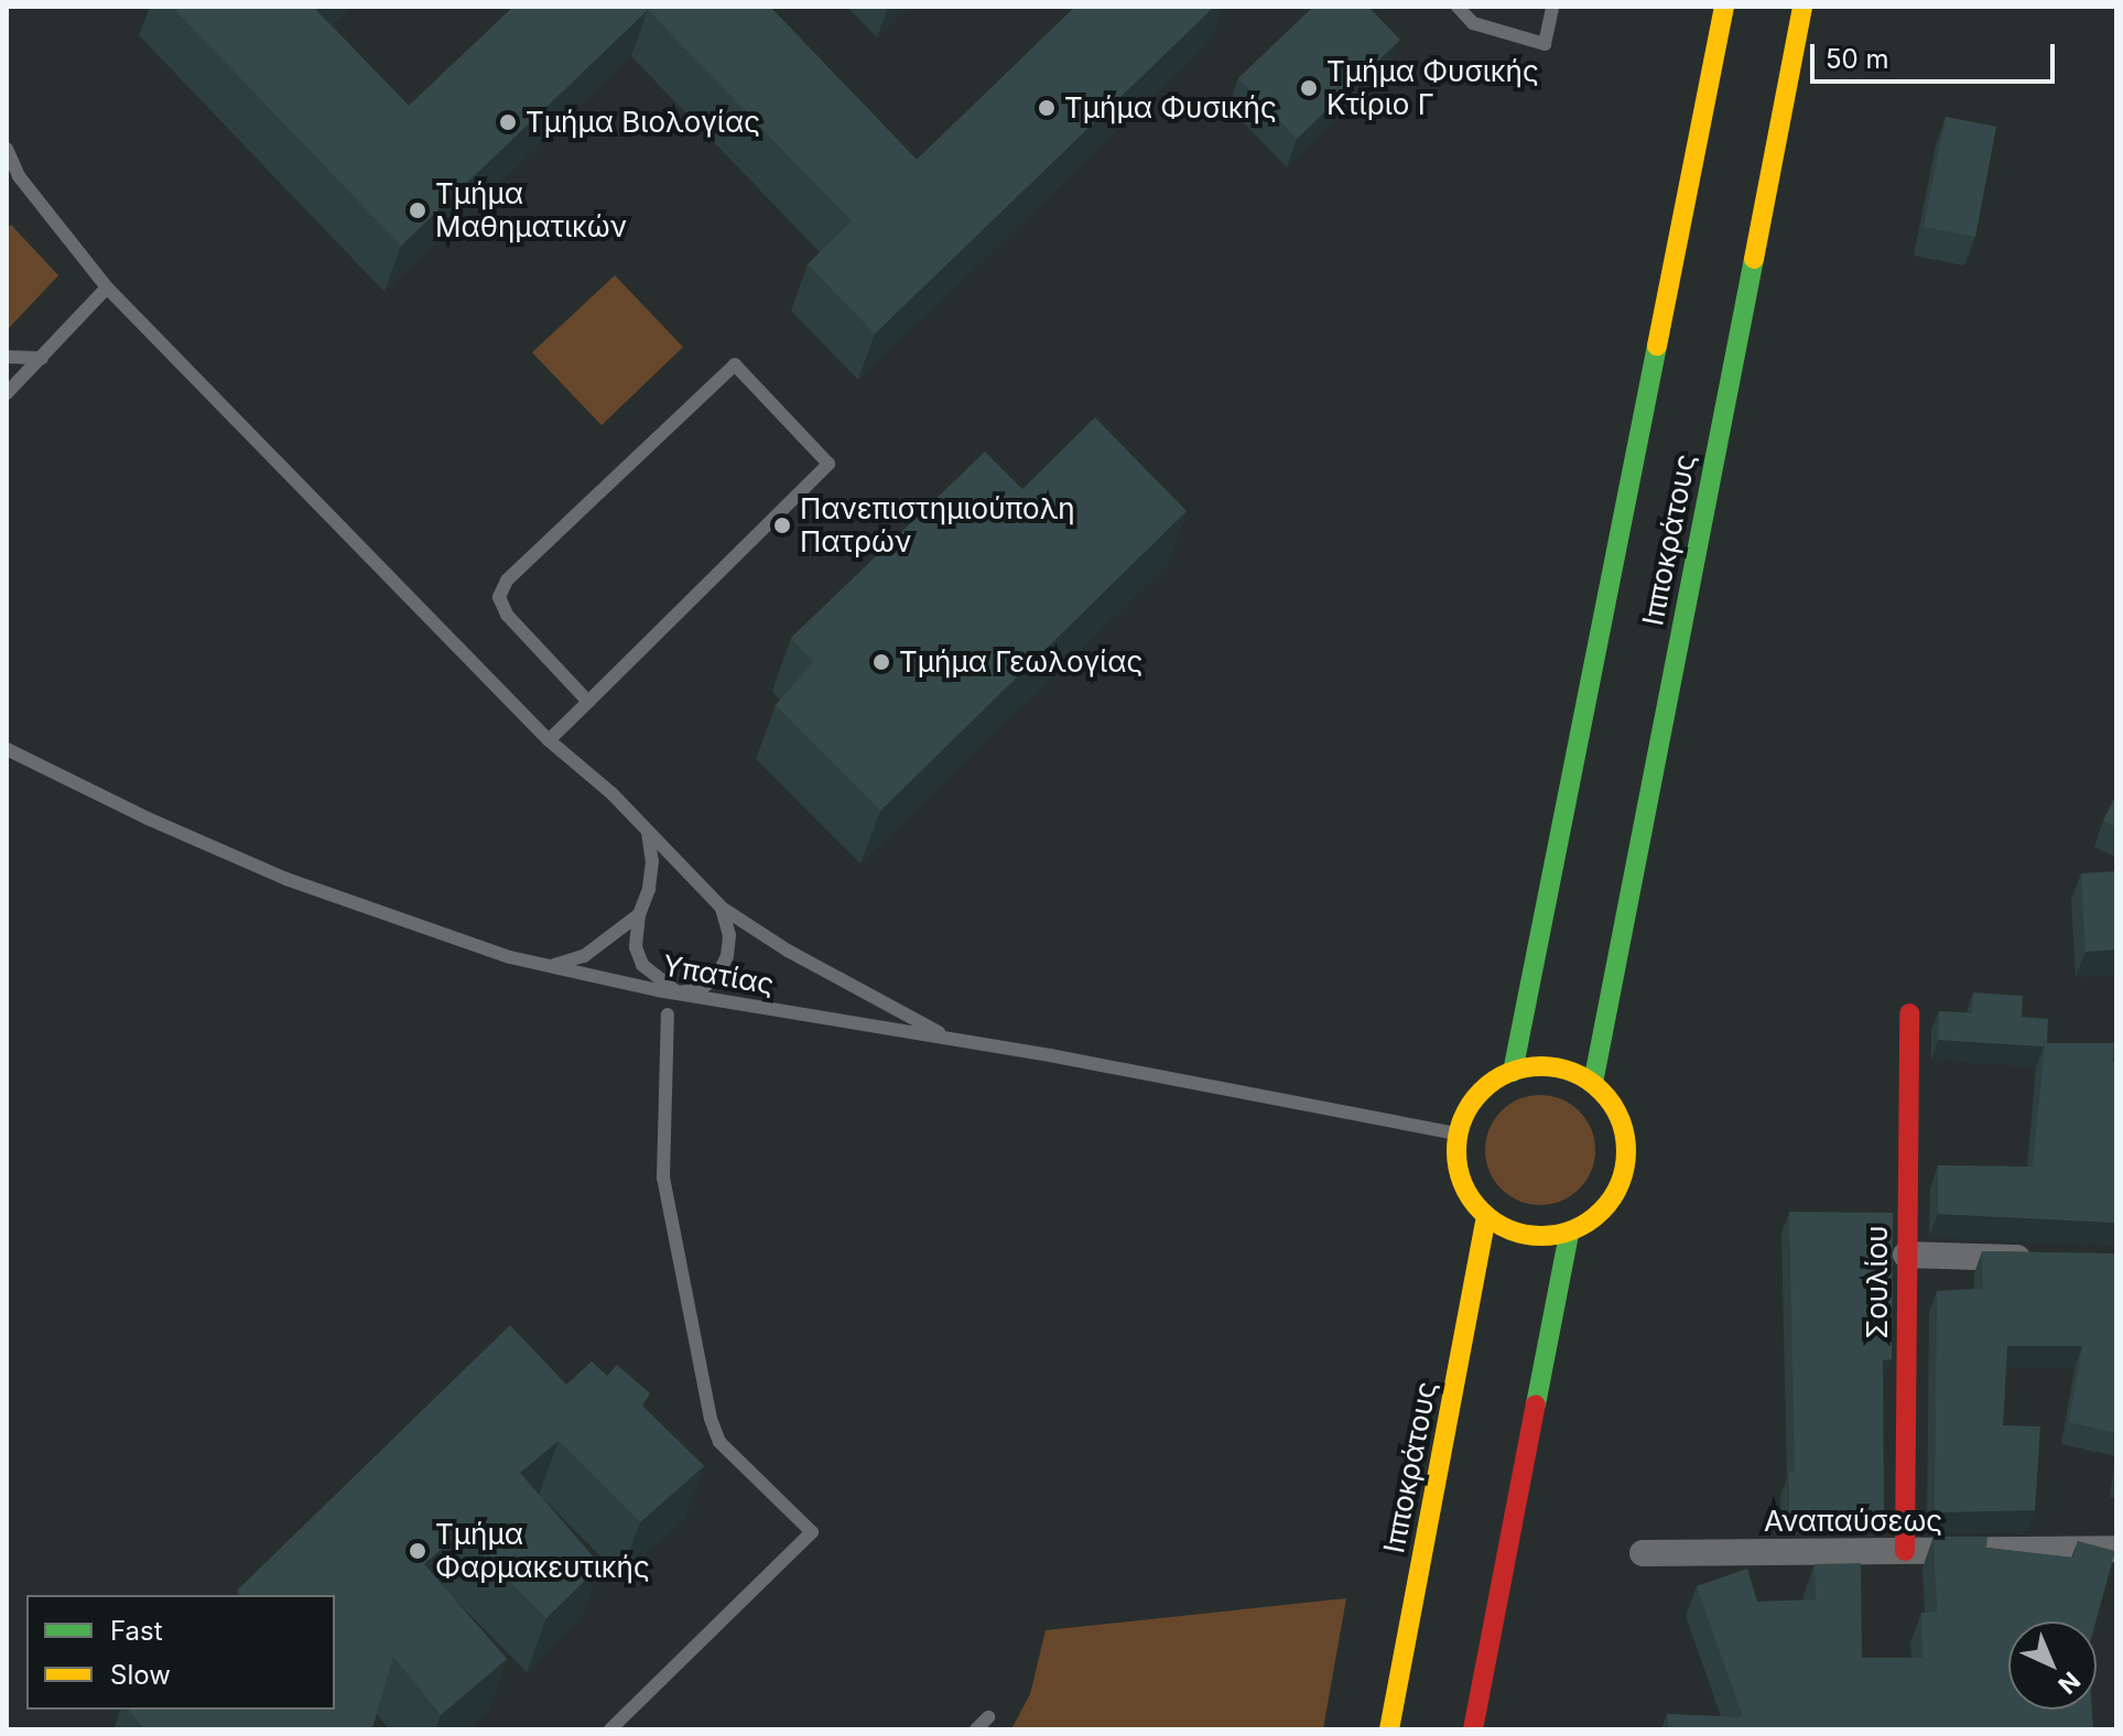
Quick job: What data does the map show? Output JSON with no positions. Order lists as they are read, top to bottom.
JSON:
{
  "streets": {
    "street": ["Ιπποκράτους", "Σουλίου", "Αναπαύσεως"],
    "lane": ["Υπατίας"]
  },
  "crossings": [
    ["Ιπποκράτους", "Υπατίας"],
    ["Σουλίου", "Αναπαύσεως"]
  ],
  "places": [
    "Τμήμα Φυσικής Κτίριο Γ",
    "Τμήμα Φυσικής",
    "Τμήμα Βιολογίας",
    "Τμήμα Μαθηματικών",
    "Πανεπιστημιούπολη Πατρών",
    "Τμήμα Γεωλογίας",
    "Τμήμα Φαρμακευτικής"
  ],
  "legend": ["Fast", "Slow"],
  "scale_bar": "50 m",
  "north": "bottom right"
}
